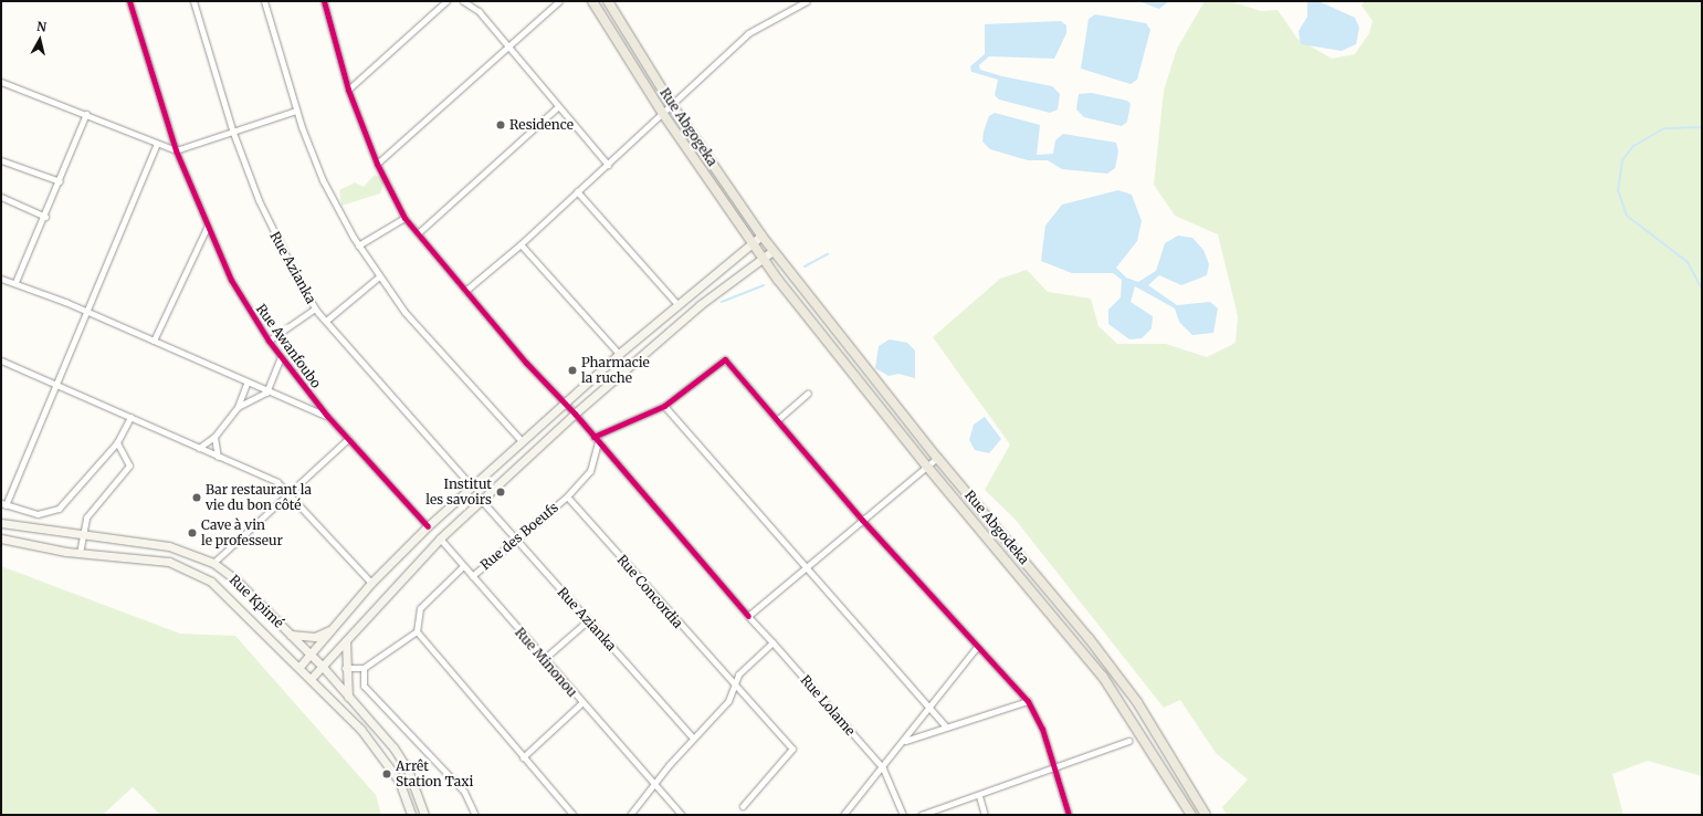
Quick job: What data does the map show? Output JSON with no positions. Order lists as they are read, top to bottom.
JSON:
{
  "streets": {
    "main road": ["Rue Abgogeka", "Rue Abgodeka", "Rue Kpimé"],
    "street": [
      "Rue Azianka",
      "Rue Awanfoubo",
      "Rue des Boeufs",
      "Rue Concordia",
      "Rue Minonou",
      "Rue Lolame"
    ]
  },
  "crossings": [
    ["Rue Abgogeka", "Rue Abgodeka"],
    ["Rue Azianka", "Rue des Boeufs"],
    ["Rue des Boeufs", "Rue Concordia"],
    ["Rue des Boeufs", "Rue Minonou"],
    ["Rue des Boeufs", "Rue Lolame"]
  ],
  "places": [
    "Residence",
    "Pharmacie la ruche",
    "Institut les savoirs",
    "Bar restaurant la vie du bon côté",
    "Cave à vin le professeur",
    "Arrêt Station Taxi"
  ],
  "north": "top"
}
